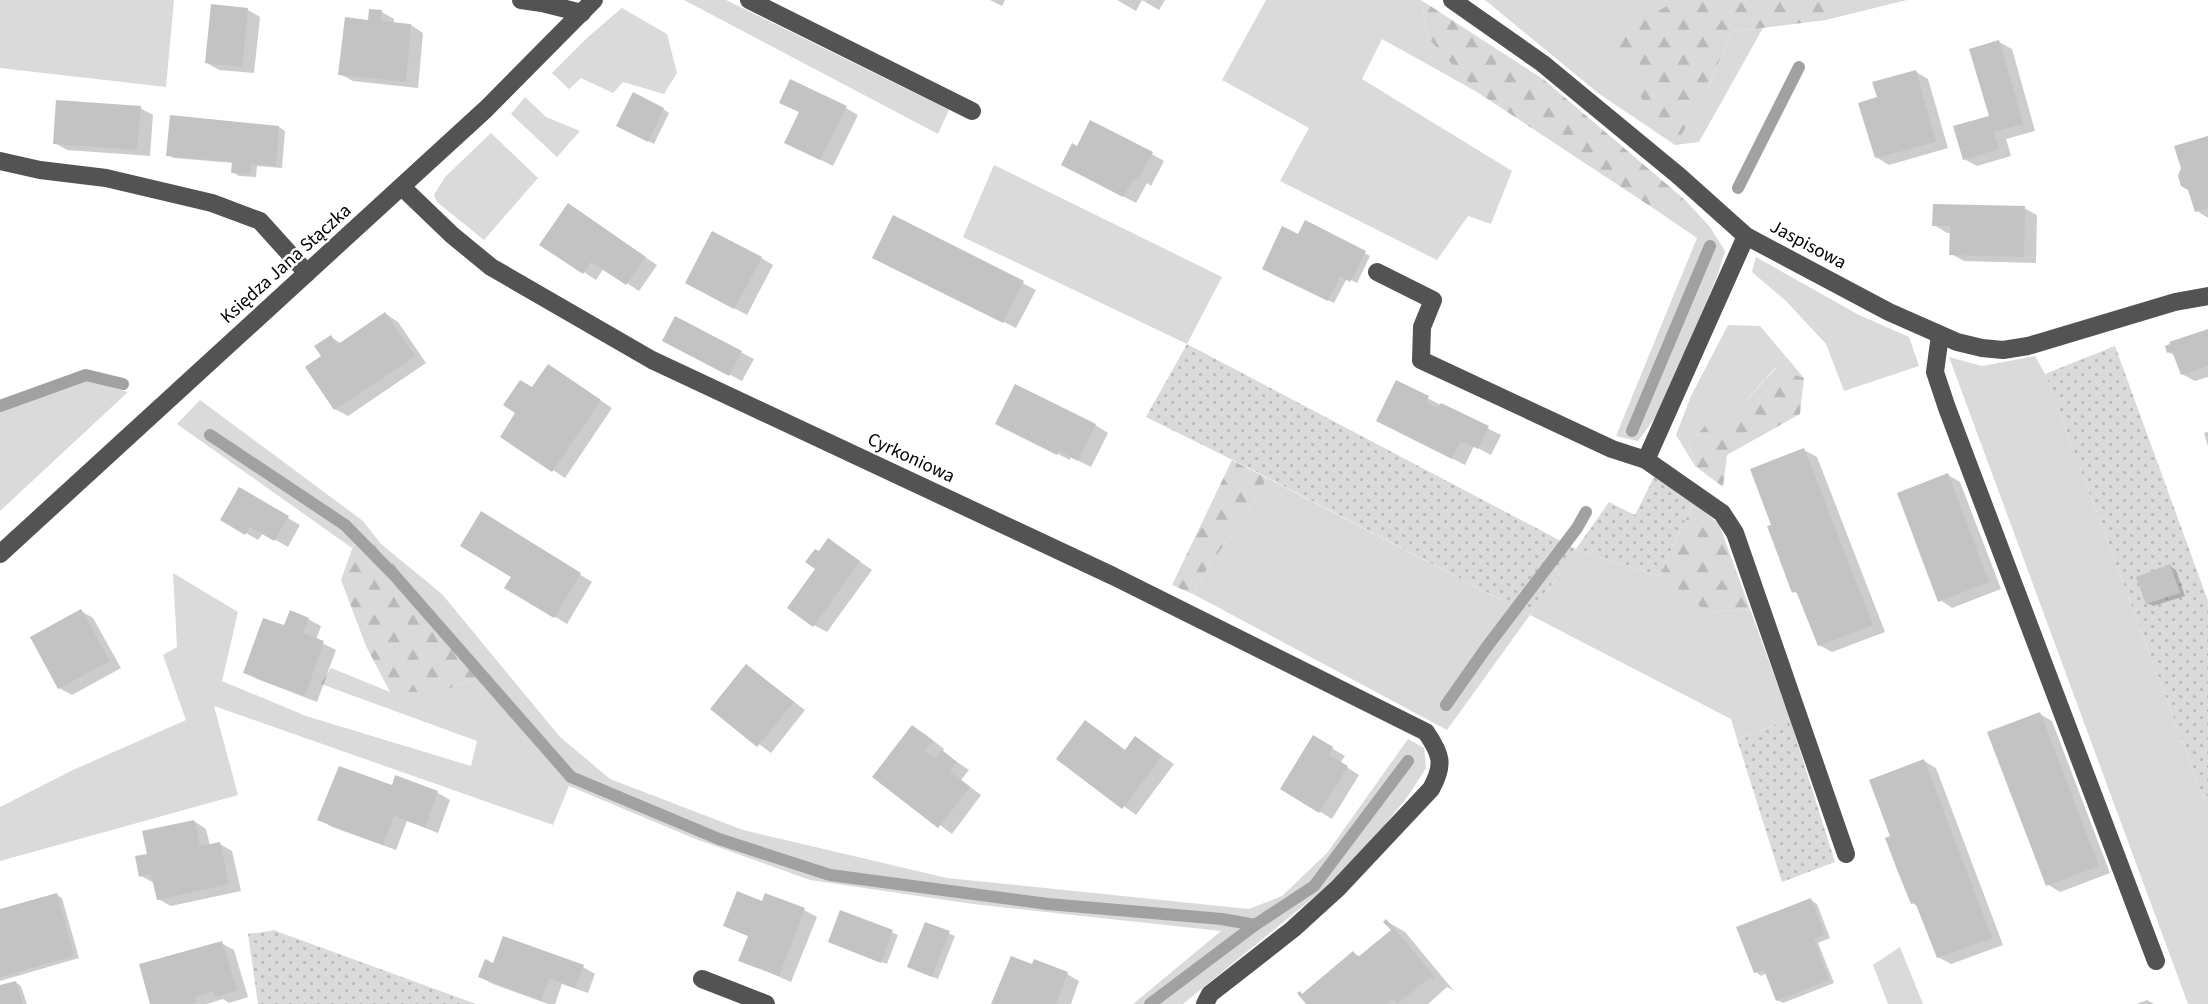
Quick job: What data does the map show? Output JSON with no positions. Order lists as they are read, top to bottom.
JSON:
{
  "streets": {
    "street": ["Jaspisowa", "Księdza Jana Stączka", "Cyrkoniowa"]
  },
  "crossings": [
    ["Księdza Jana Stączka", "Cyrkoniowa"]
  ]
}
